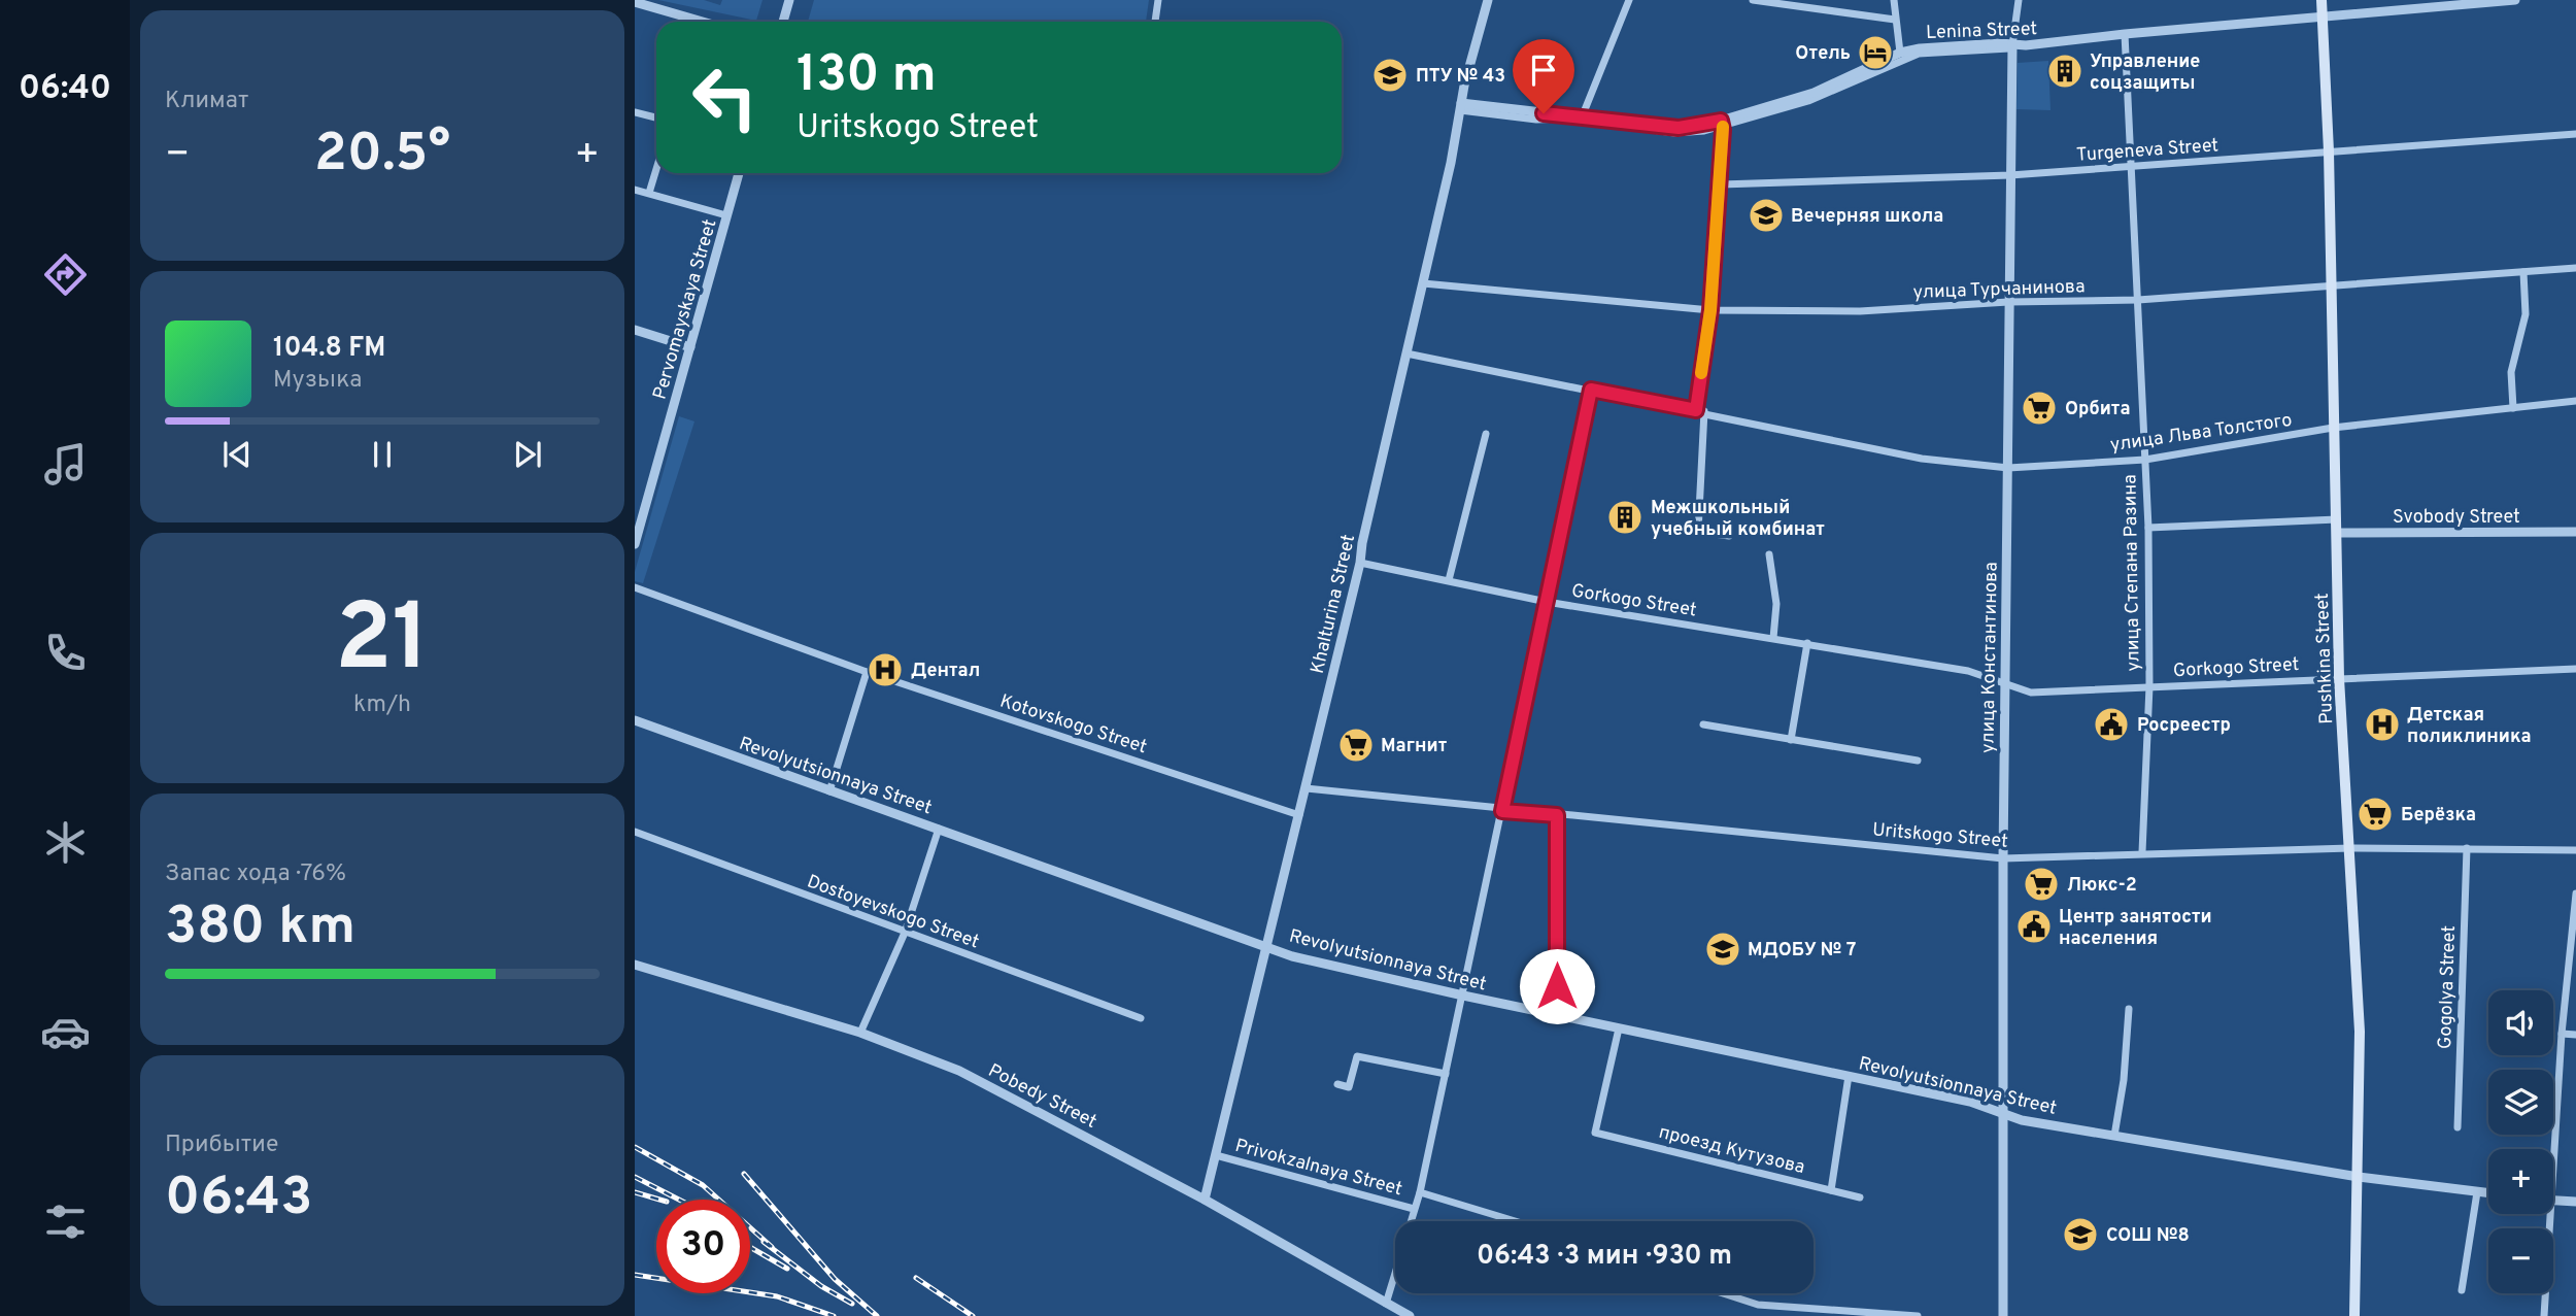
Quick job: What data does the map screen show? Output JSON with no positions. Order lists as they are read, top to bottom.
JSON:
{
  "streets": {
    "main road": ["Pushkina Street"],
    "street": [
      "Lenina Street",
      "Turgeneva Street",
      "улица Турчанинова",
      "Pervomayskaya Street",
      "улица Льва Толстого",
      "Svobody Street",
      "улица Степана Разина",
      "Gorkogo Street",
      "Khalturina Street",
      "улица Константинова",
      "Kotovskogo Street",
      "Revolyutsionnaya Street",
      "Uritskogo Street",
      "Dostoyevskogo Street",
      "Gogolya Street",
      "Pobedy Street",
      "проезд Кутузова",
      "Privokzalnaya Street"
    ]
  },
  "crossings": [
    ["Lenina Street", "улица Степана Разина"],
    ["Lenina Street", "Khalturina Street"],
    ["Lenina Street", "улица Константинова"],
    ["Lenina Street", "Pushkina Street"],
    ["Turgeneva Street", "улица Степана Разина"],
    ["Turgeneva Street", "улица Константинова"],
    ["Turgeneva Street", "Pushkina Street"],
    ["улица Турчанинова", "улица Степана Разина"],
    ["улица Турчанинова", "Khalturina Street"],
    ["улица Турчанинова", "улица Константинова"],
    ["улица Турчанинова", "Pushkina Street"],
    ["улица Льва Толстого", "улица Степана Разина"],
    ["улица Льва Толстого", "Khalturina Street"],
    ["улица Льва Толстого", "улица Константинова"],
    ["улица Льва Толстого", "Pushkina Street"],
    ["Svobody Street", "Pushkina Street"],
    ["улица Степана Разина", "Gorkogo Street"],
    ["улица Степана Разина", "Uritskogo Street"],
    ["Gorkogo Street", "Khalturina Street"],
    ["Gorkogo Street", "улица Константинова"],
    ["Gorkogo Street", "Pushkina Street"],
    ["Khalturina Street", "Kotovskogo Street"],
    ["Khalturina Street", "Revolyutsionnaya Street"],
    ["Khalturina Street", "Uritskogo Street"],
    ["Khalturina Street", "Pobedy Street"],
    ["Khalturina Street", "Privokzalnaya Street"],
    ["улица Константинова", "Revolyutsionnaya Street"],
    ["улица Константинова", "Uritskogo Street"],
    ["Pushkina Street", "Revolyutsionnaya Street"],
    ["Pushkina Street", "Uritskogo Street"],
    ["Revolyutsionnaya Street", "проезд Кутузова"],
    ["Uritskogo Street", "Gogolya Street"]
  ],
  "places": {
    "hotel": ["Отель"],
    "building": ["Управление соцзащиты", "Межшкольный учебный комбинат"],
    "school or university": [
      "ПТУ № 43",
      "Вечерняя школа",
      "МДОБУ № 7",
      "СОШ №8"
    ],
    "supermarket": [
      "Орбита",
      "Магнит",
      "Берёзка",
      "Люкс-2"
    ],
    "hospital": ["Дентал", "Детская поликлиника"],
    "public building": ["Росреестр", "Центр занятости населения"]
  },
  "page": {
    "tabs": "06:40",
    "tile": [
      "Климат",
      ["21", "km/h"],
      ["Запас хода · 76%", "380 km"],
      ["Прибытие", "06:43"]
    ],
    "turn": ["130 m", "Uritskogo Street"],
    "heat": ["−", "20.5°", "+"],
    "song": ["104.8 FM", "Музыка"],
    "map_buttons": ["+", "−"],
    "limit": "30",
    "trip": "06:43 · 3 мин · 930 m"
  }
}
